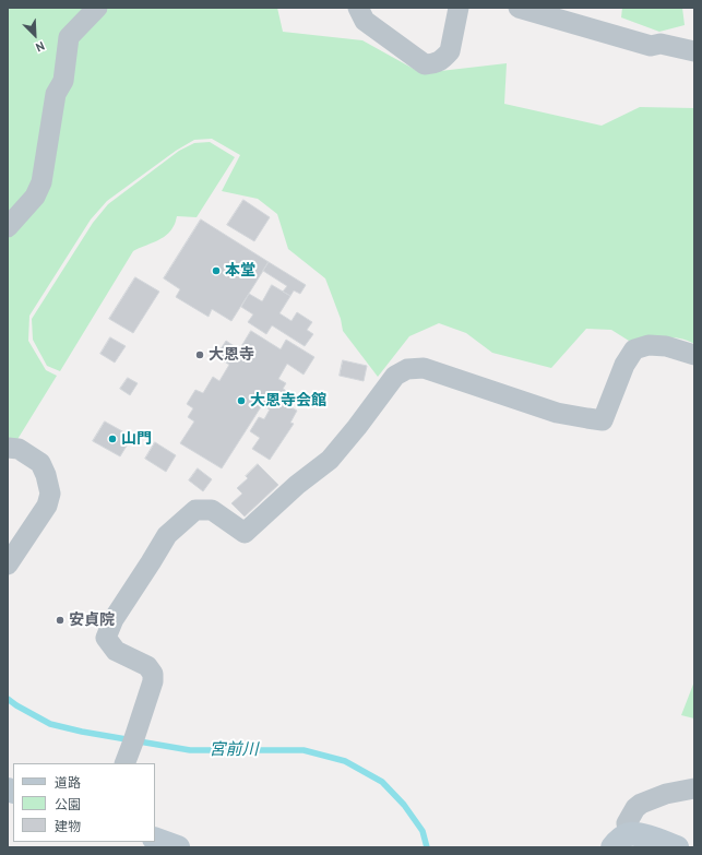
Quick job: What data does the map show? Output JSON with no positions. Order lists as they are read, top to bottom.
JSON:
{
  "water": ["宮前川"],
  "places": [
    "本堂",
    "大恩寺",
    "大恩寺会館",
    "山門",
    "安貞院"
  ],
  "legend": ["道路", "公園", "建物"],
  "north": "bottom right"
}
